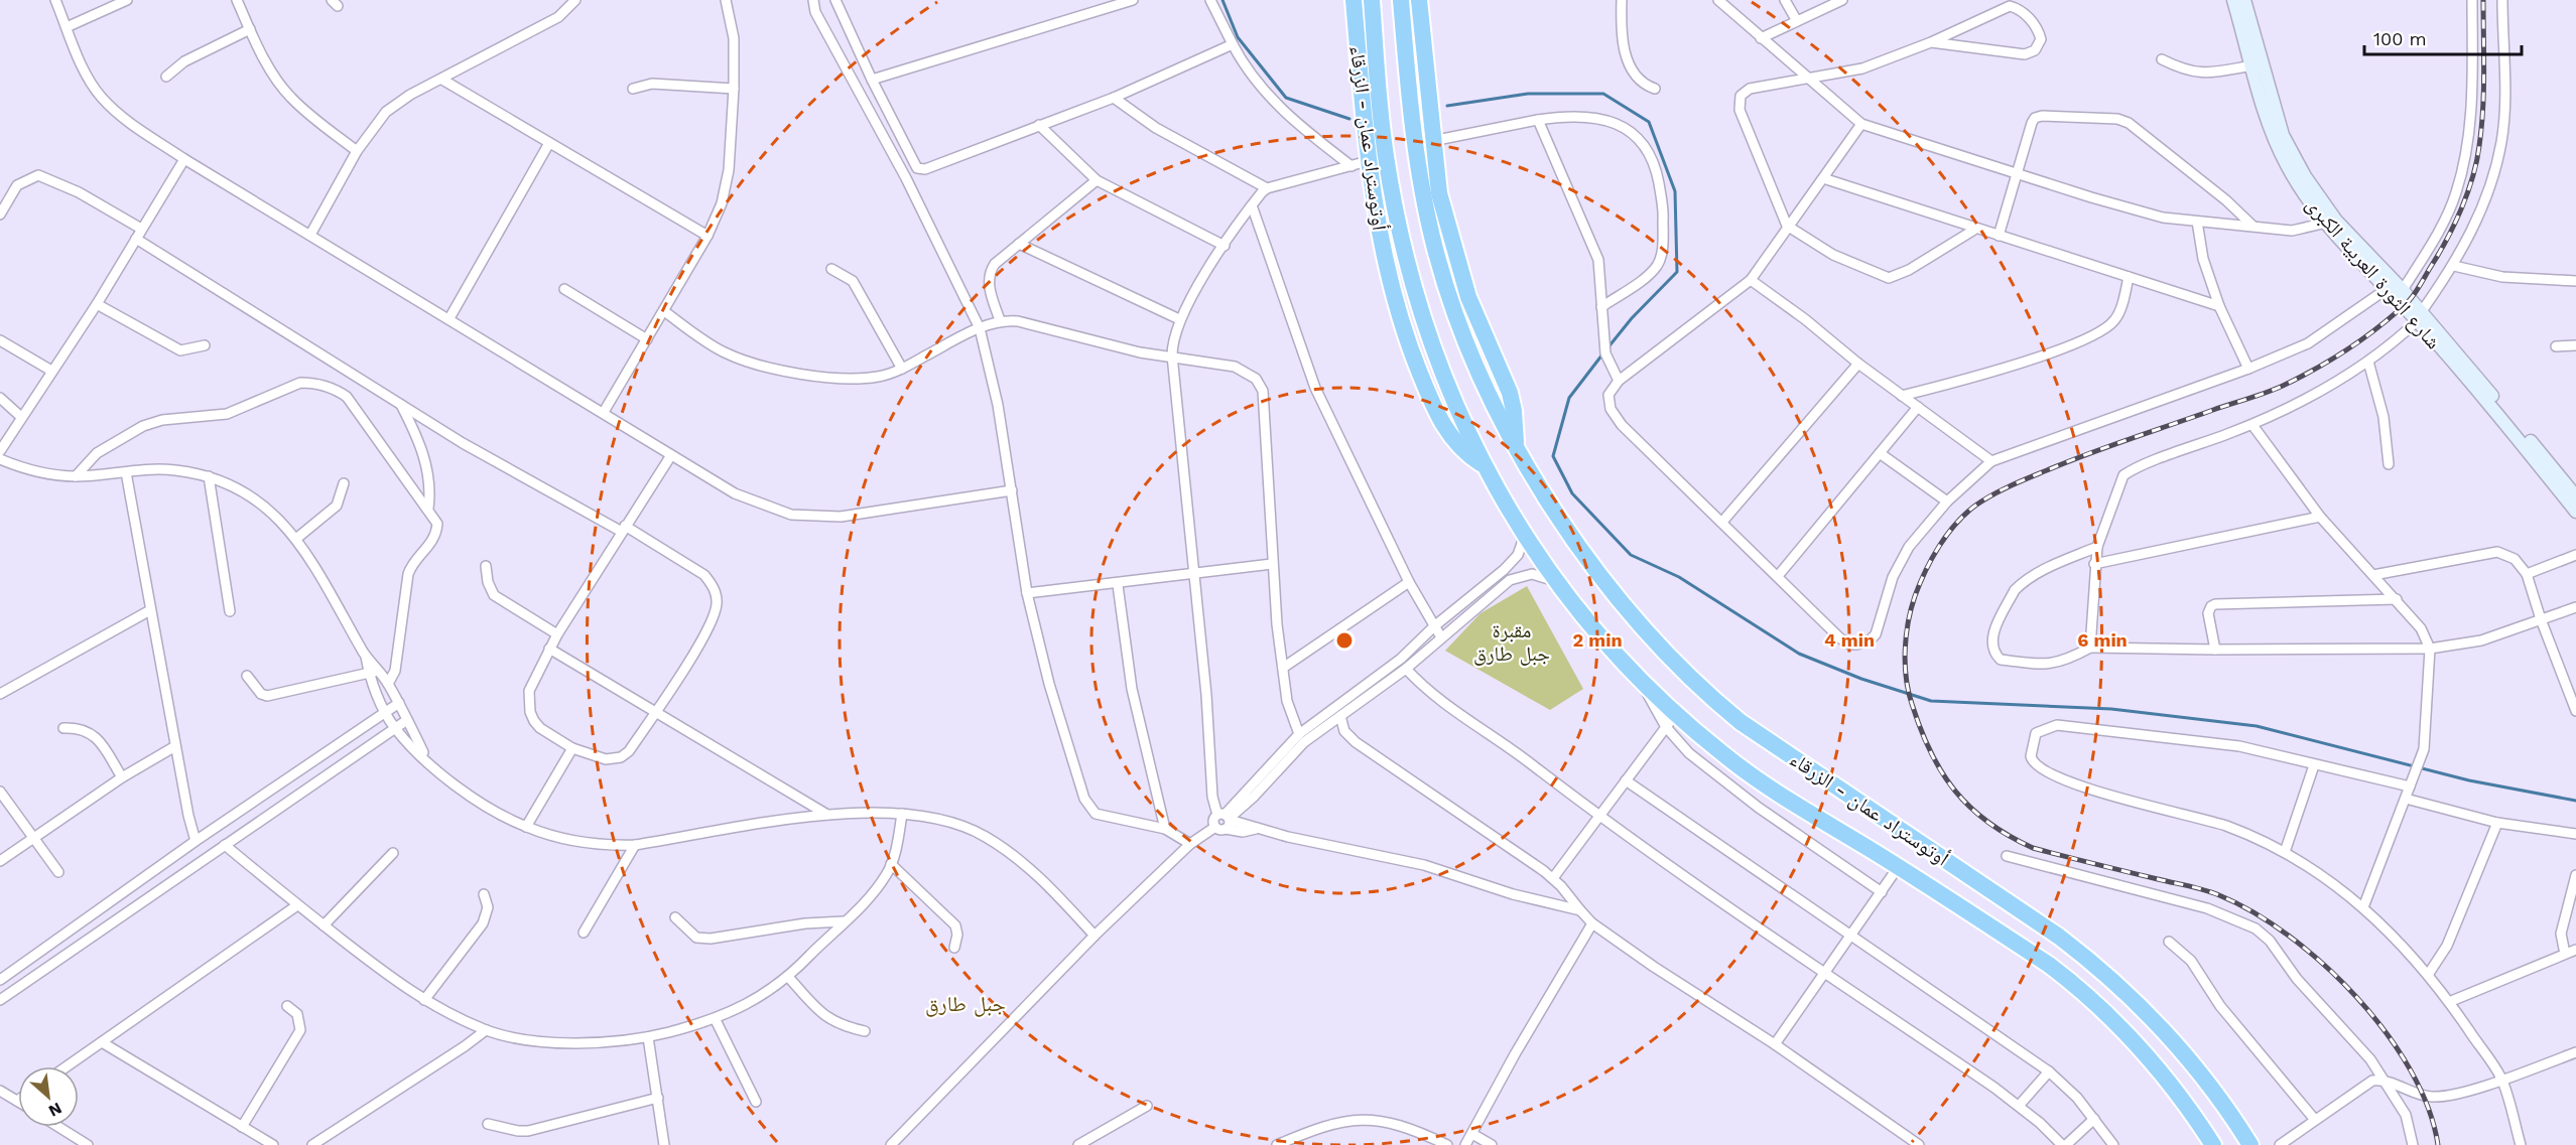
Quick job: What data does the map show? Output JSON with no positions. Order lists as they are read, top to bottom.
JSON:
{
  "streets": {
    "highway": ["أوتوستراد عمان - الزرقاء"],
    "main road": ["شارع الثورة العربية الكبرى"]
  },
  "districts": ["جبل طارق"],
  "parks": ["مقبرة جبل طارق"],
  "scale_bar": "100 m",
  "north": "bottom right",
  "rings": ["2 min", "4 min", "6 min"]
}
